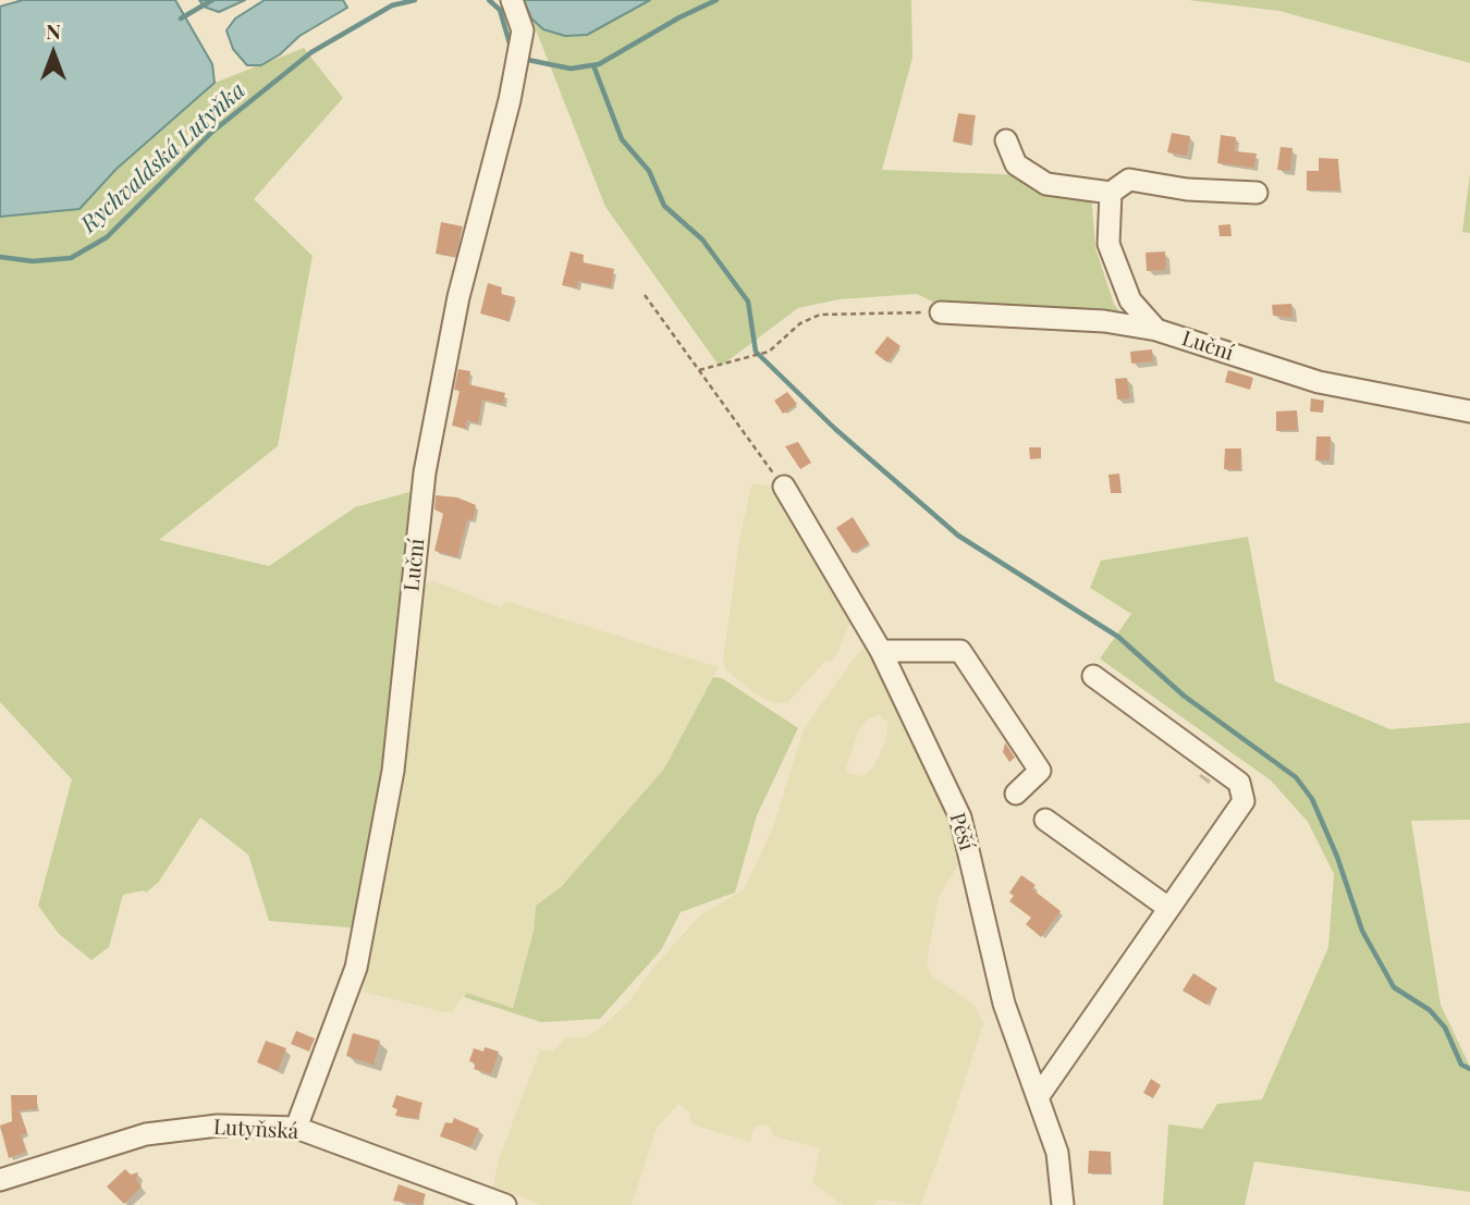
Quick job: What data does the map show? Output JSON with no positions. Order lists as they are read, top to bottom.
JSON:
{
  "streets": {
    "street": ["Luční", "Pěší", "Lutyňská"]
  },
  "crossings": [
    ["Luční", "Lutyňská"]
  ],
  "water": ["Rychvaldská Lutyňka"],
  "north": "top"
}
